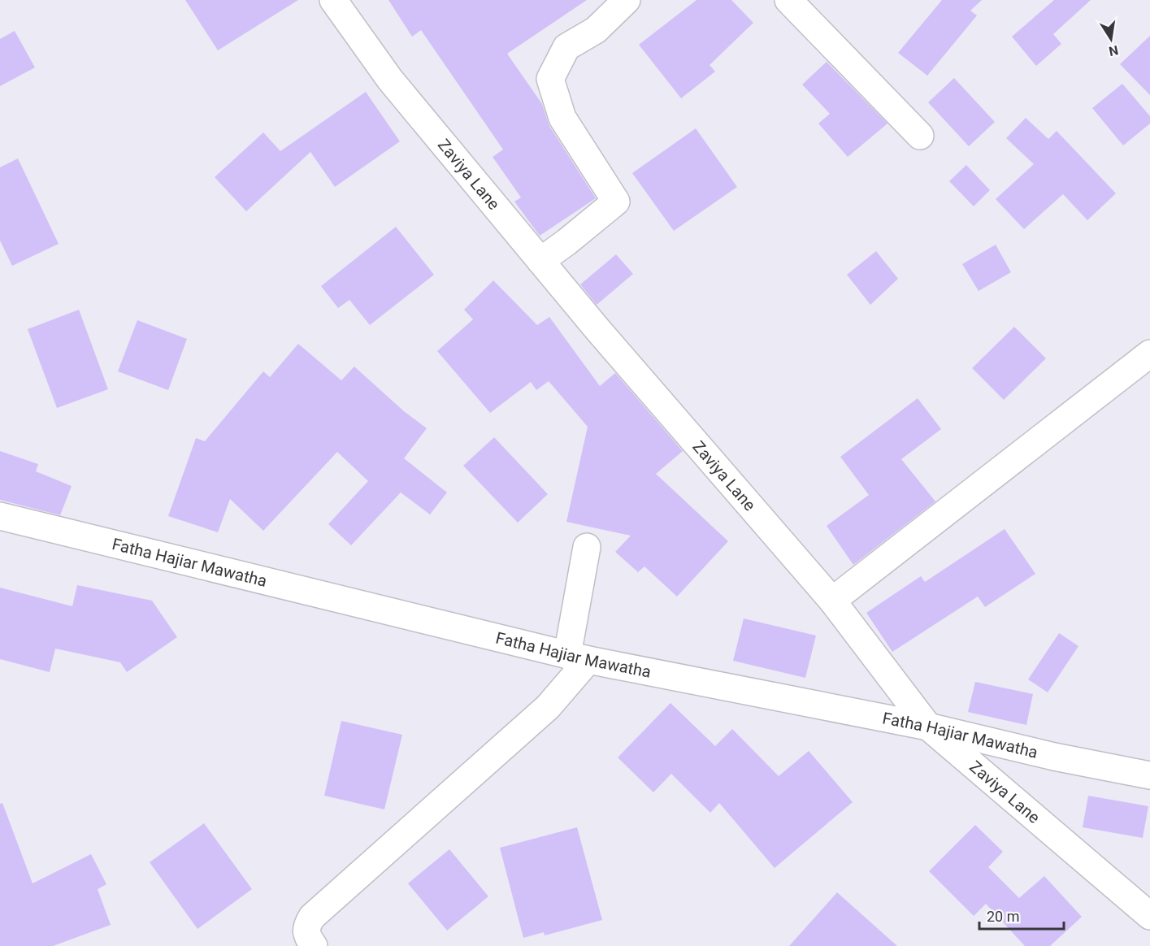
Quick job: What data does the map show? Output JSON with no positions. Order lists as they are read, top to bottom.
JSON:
{
  "streets": {
    "street": ["Zaviya Lane", "Fatha Hajiar Mawatha"]
  },
  "crossings": [
    ["Zaviya Lane", "Fatha Hajiar Mawatha"]
  ],
  "scale_bar": "20 m",
  "north": "bottom"
}
